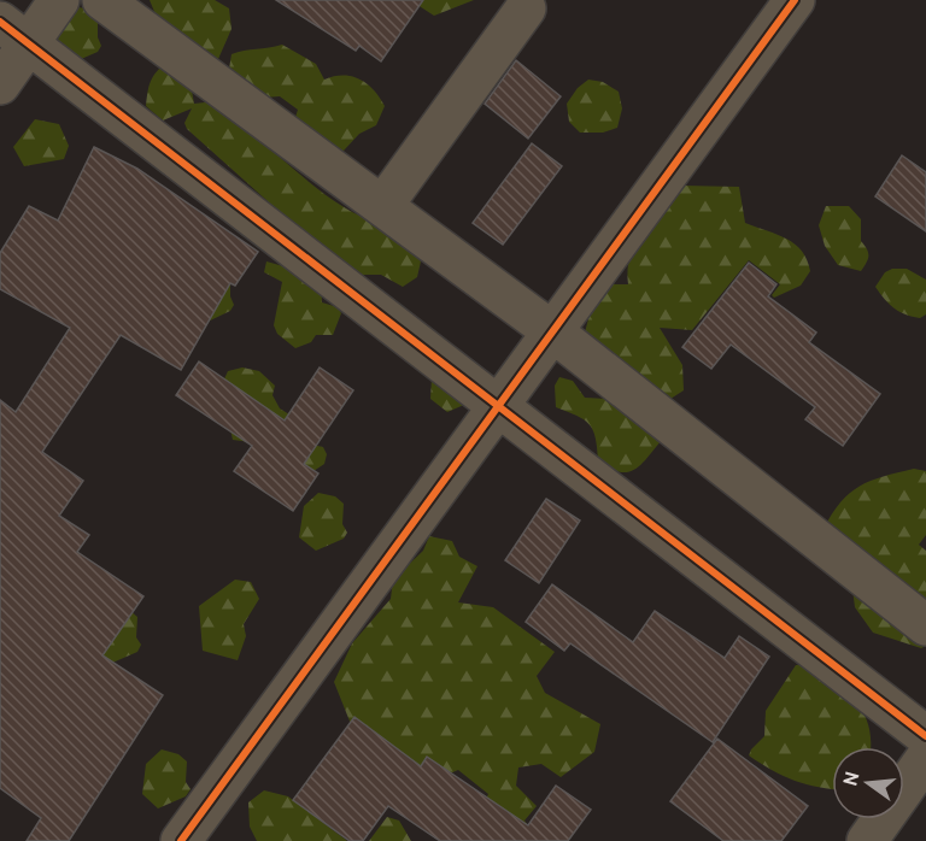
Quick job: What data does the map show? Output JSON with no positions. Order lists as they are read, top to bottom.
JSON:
{
  "north": "left"
}
